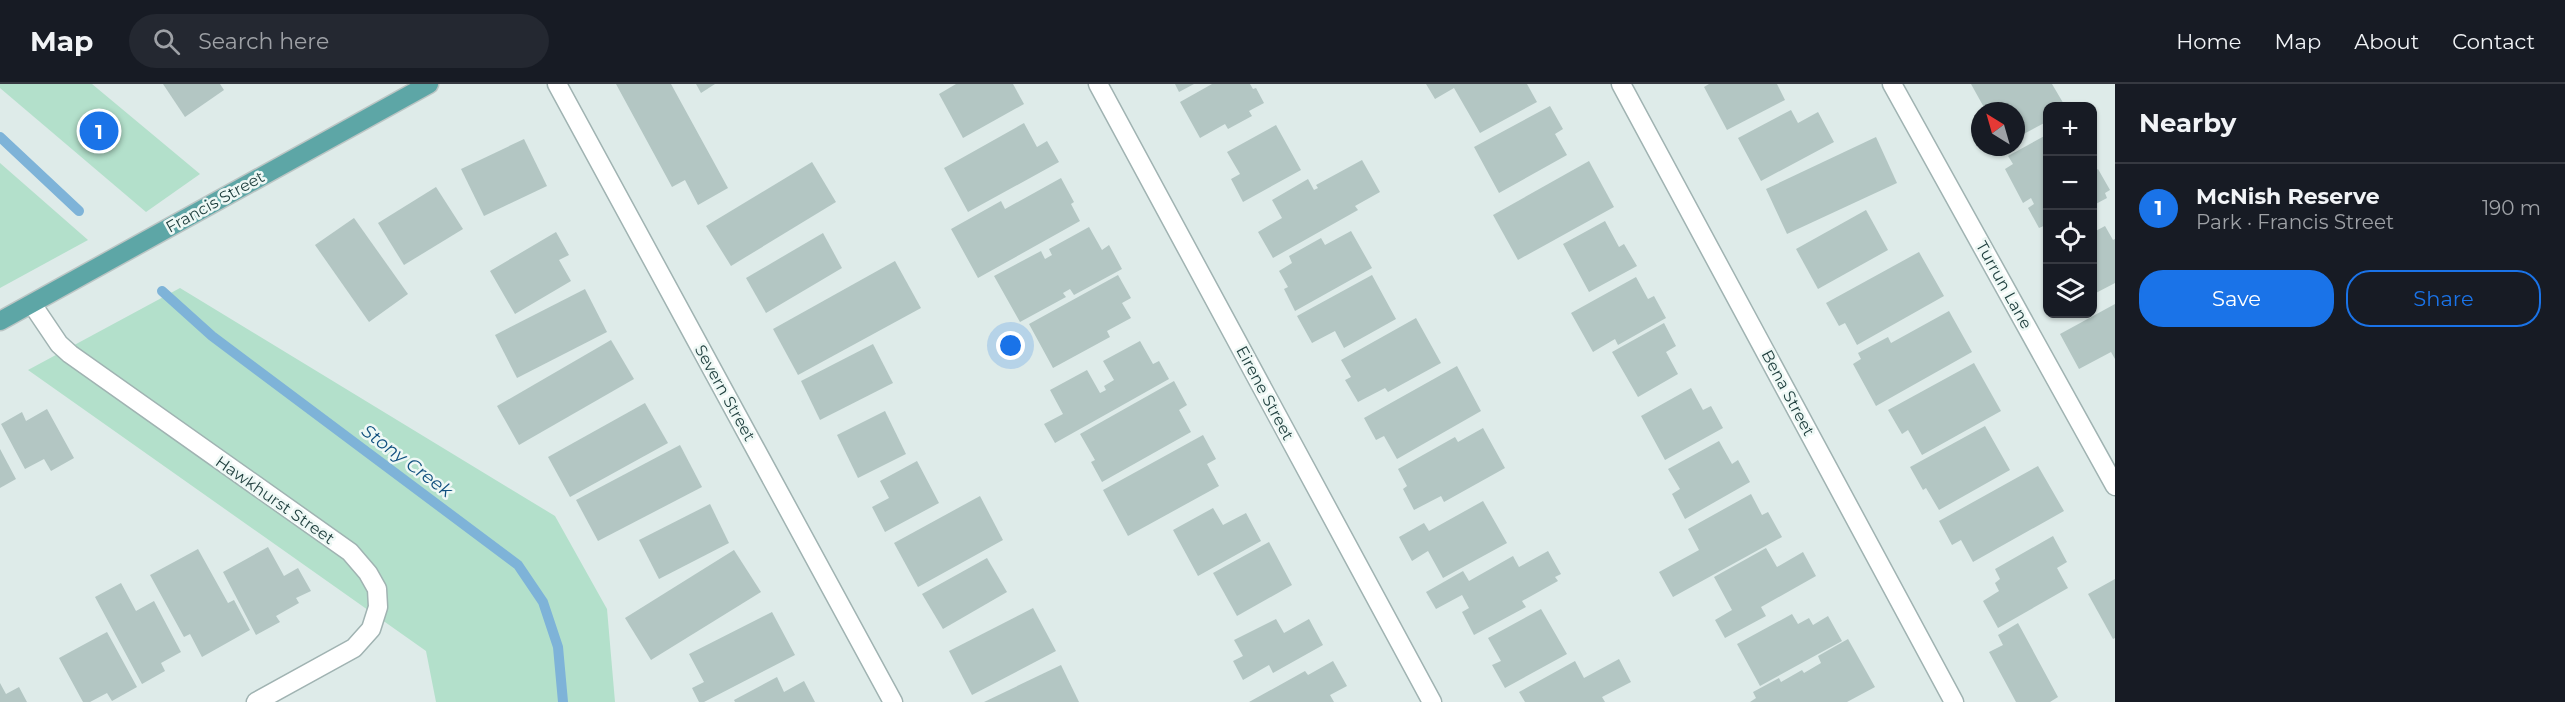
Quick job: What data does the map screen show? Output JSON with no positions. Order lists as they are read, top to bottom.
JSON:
{
  "streets": {
    "main road": ["Francis Street"],
    "street": [
      "Turrun Lane",
      "Severn Street",
      "Eirene Street",
      "Bena Street",
      "Hawkhurst Street"
    ]
  },
  "crossings": [
    ["Francis Street", "Hawkhurst Street"]
  ],
  "water": ["Stony Creek"],
  "north": "top left",
  "page": {
    "header": "Map",
    "search": "Search here",
    "nav": [
      "Home",
      "Map",
      "About",
      "Contact"
    ],
    "heading": "Nearby",
    "map_buttons": ["+", "−"],
    "pins": "1",
    "list": [
      {
        "mark": "1",
        "name": "McNish Reserve",
        "note": "Park · Francis Street",
        "value": "190 m"
      }
    ],
    "buttons": ["Save", "Share"]
  }
}
